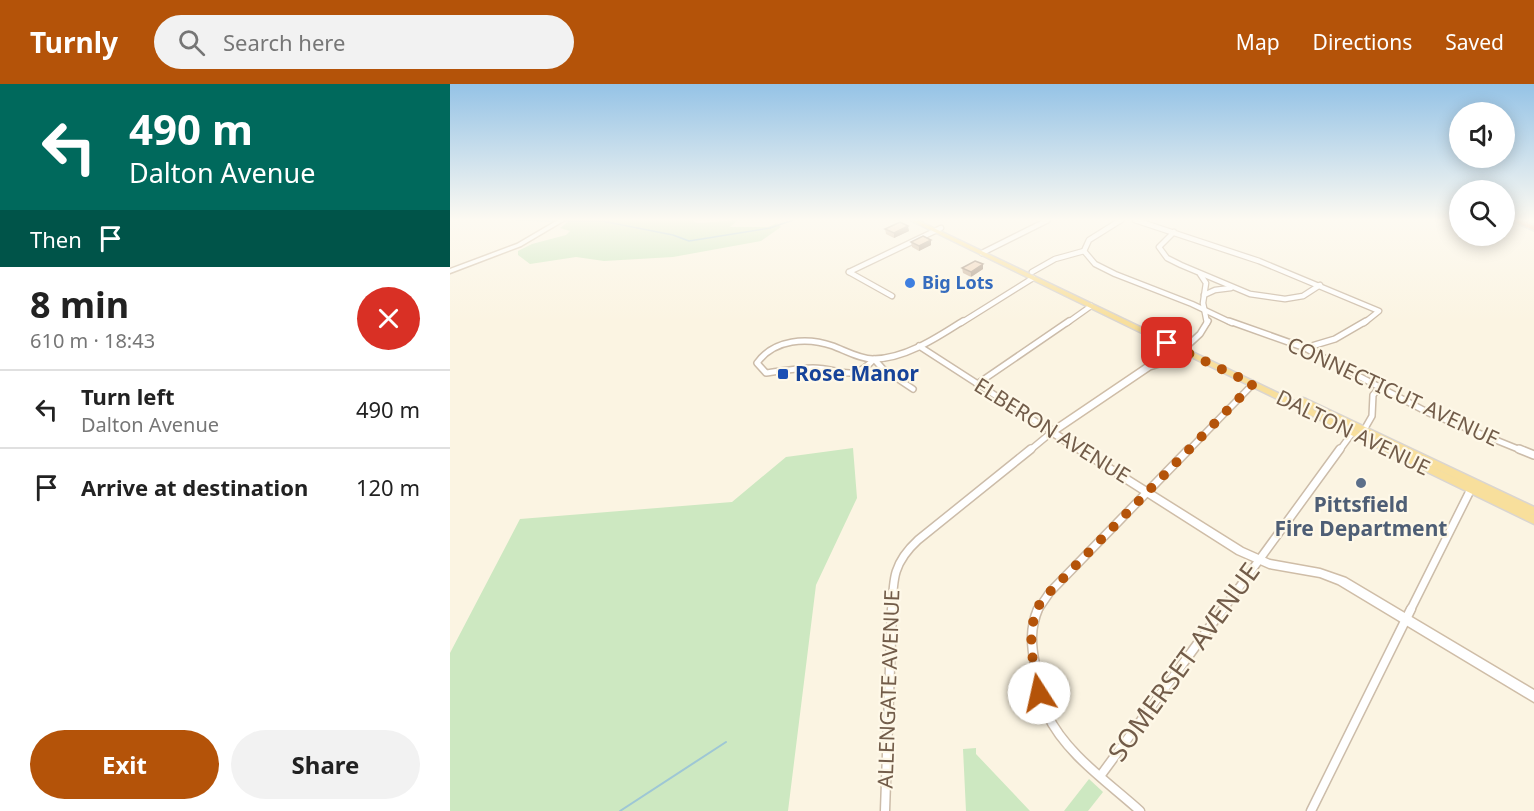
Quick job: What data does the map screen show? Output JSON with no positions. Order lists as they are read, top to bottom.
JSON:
{
  "streets": {
    "main road": ["DALTON AVENUE"],
    "street": [
      "CONNECTICUT AVENUE",
      "ELBERON AVENUE",
      "SOMERSET AVENUE",
      "ALLENGATE AVENUE"
    ]
  },
  "crossings": [
    ["ELBERON AVENUE", "SOMERSET AVENUE"],
    ["ELBERON AVENUE", "ALLENGATE AVENUE"],
    ["DALTON AVENUE", "SOMERSET AVENUE"],
    ["DALTON AVENUE", "ALLENGATE AVENUE"]
  ],
  "places": {
    "other": ["Big Lots", "Pittsfield Fire Department"],
    "transit": ["Rose Manor"]
  },
  "page": {
    "header": "Turnly",
    "search": "Search here",
    "nav": ["Map", "Directions", "Saved"],
    "turn": ["490 m", "Dalton Avenue"],
    "then": "Then",
    "heading": ["8 min", "610 m · 18:43"],
    "list": [
      {
        "name": "Turn left",
        "note": "Dalton Avenue",
        "value": "490 m"
      },
      {
        "name": "Arrive at destination",
        "value": "120 m"
      }
    ],
    "buttons": ["Exit", "Share"]
  }
}
